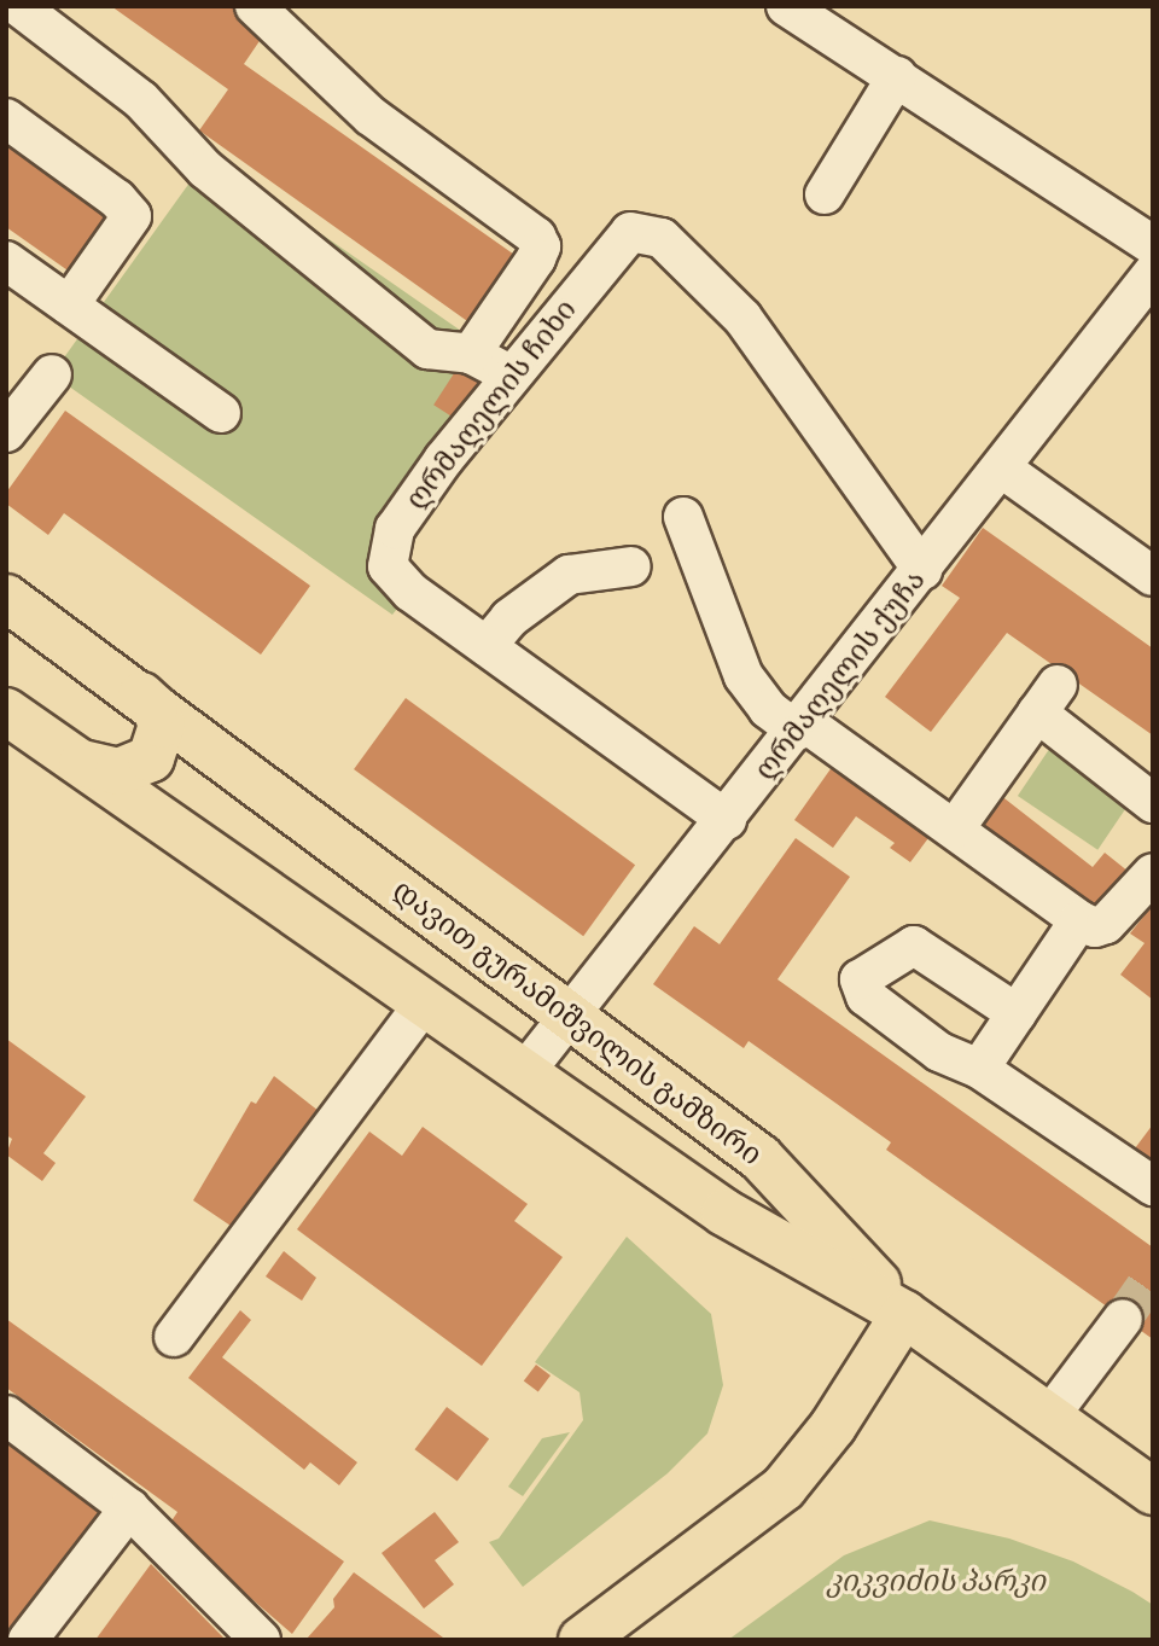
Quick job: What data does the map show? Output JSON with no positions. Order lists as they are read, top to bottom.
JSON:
{
  "streets": {
    "main road": ["დავით გურამიშვილის გამზირი"],
    "street": ["ღრმაღელის ჩიხი", "ღრმაღელის ქუჩა"]
  },
  "crossings": [
    ["ღრმაღელის ჩიხი", "ღრმაღელის ქუჩა"],
    ["ღრმაღელის ქუჩა", "დავით გურამიშვილის გამზირი"]
  ],
  "parks": ["კიკვიძის პარკი"]
}
